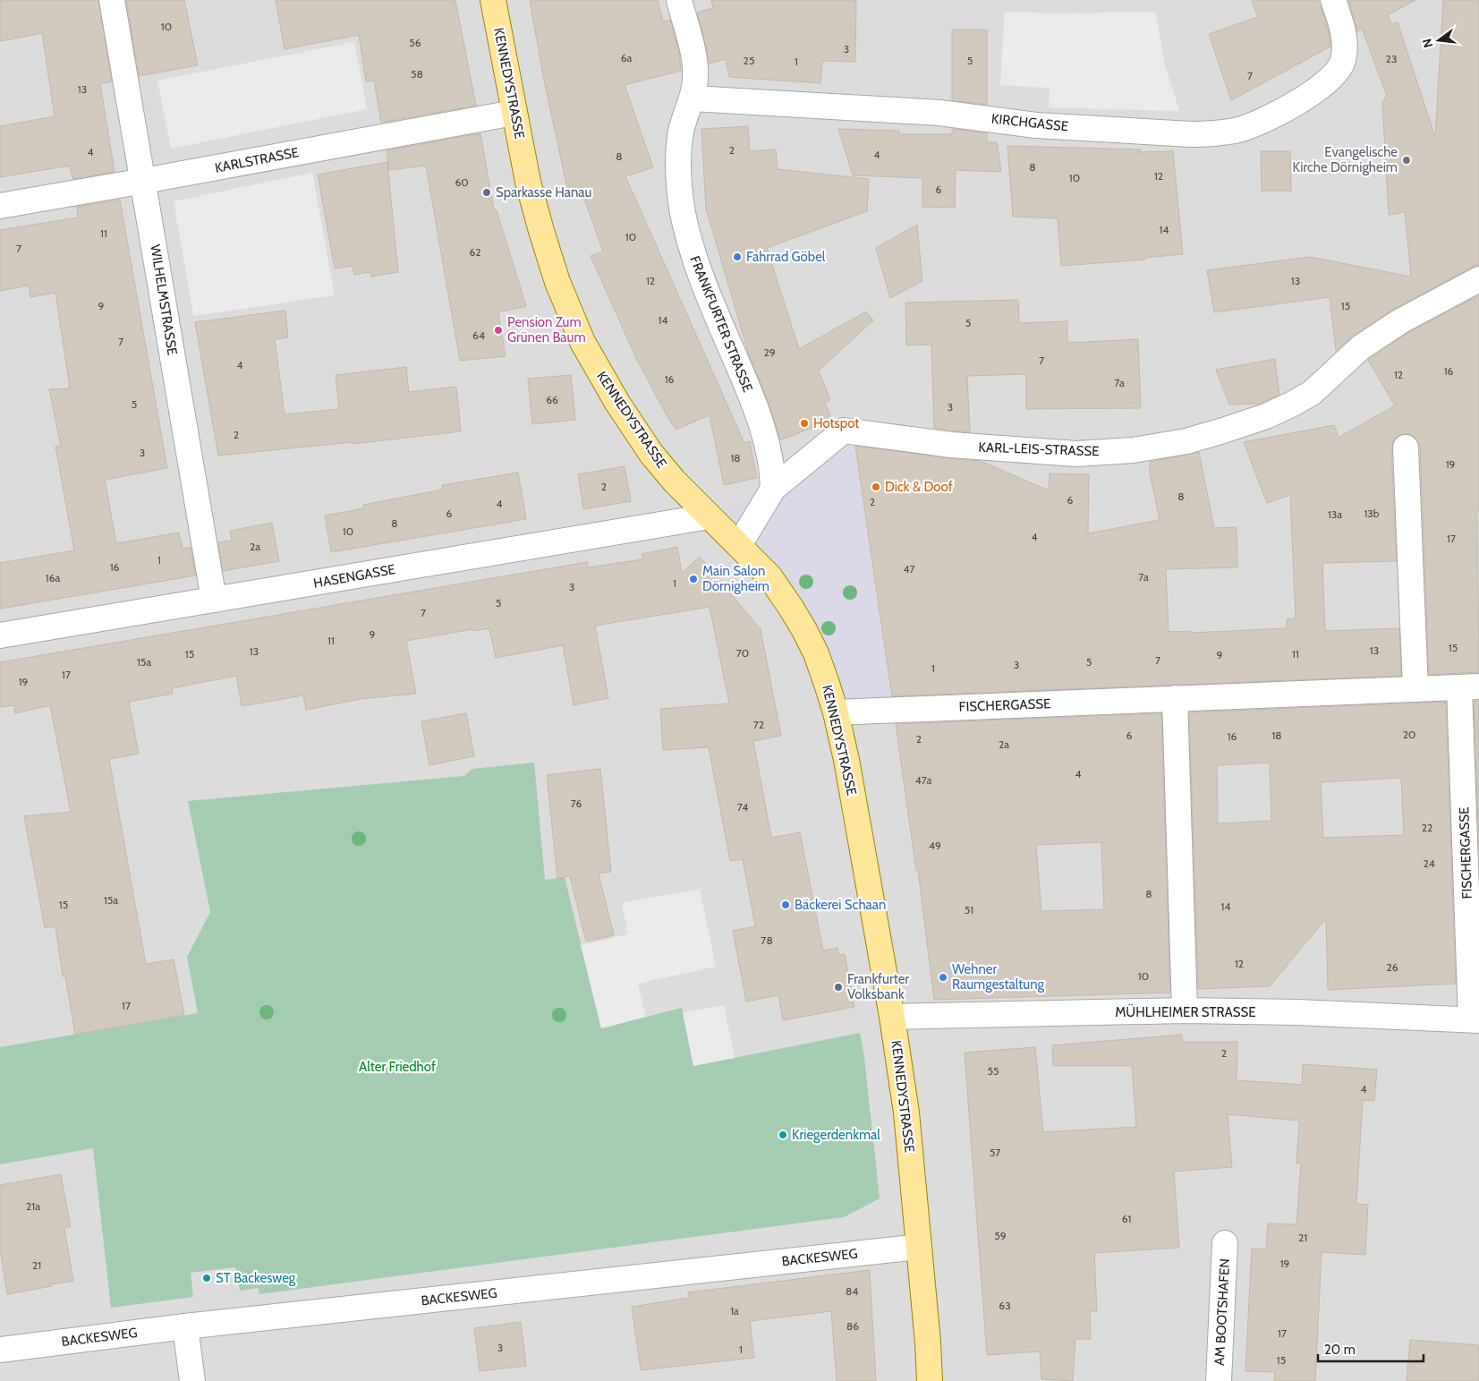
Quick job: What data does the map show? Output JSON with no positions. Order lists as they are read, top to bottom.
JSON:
{
  "streets": {
    "main road": ["KENNEDYSTRASSE"],
    "street": [
      "KIRCHGASSE",
      "KARLSTRASSE",
      "WILHELMSTRASSE",
      "FRANKFURTER STRASSE",
      "KARL-LEIS-STRASSE",
      "HASENGASSE",
      "FISCHERGASSE",
      "MÜHLHEIMER STRASSE",
      "BACKESWEG",
      "AM BOOTSHAFEN"
    ]
  },
  "crossings": [
    ["KENNEDYSTRASSE", "KARLSTRASSE"],
    ["KENNEDYSTRASSE", "KARL-LEIS-STRASSE"],
    ["KENNEDYSTRASSE", "HASENGASSE"],
    ["KENNEDYSTRASSE", "FISCHERGASSE"],
    ["KENNEDYSTRASSE", "MÜHLHEIMER STRASSE"],
    ["KENNEDYSTRASSE", "BACKESWEG"],
    ["KIRCHGASSE", "FRANKFURTER STRASSE"],
    ["KARLSTRASSE", "WILHELMSTRASSE"],
    ["WILHELMSTRASSE", "HASENGASSE"],
    ["FRANKFURTER STRASSE", "KARL-LEIS-STRASSE"],
    ["FISCHERGASSE", "MÜHLHEIMER STRASSE"]
  ],
  "parks": ["Alter Friedhof"],
  "places": [
    "Evangelische Kirche Dörnigheim",
    "Sparkasse Hanau",
    "Fahrrad Göbel",
    "Pension Zum Grünen Baum",
    "Hotspot",
    "Dick & Doof",
    "Main Salon Dörnigheim",
    "Bäckerei Schaan",
    "Wehner Raumgestaltung",
    "Frankfurter Volksbank",
    "Kriegerdenkmal",
    "ST Backesweg"
  ],
  "house_numbers": [
    "10",
    "56",
    "3",
    "6a",
    "23",
    "25",
    "5",
    "1",
    "58",
    "7",
    "13",
    "2",
    "4",
    "4",
    "8",
    "8",
    "12",
    "10",
    "60",
    "6",
    "14",
    "11",
    "10",
    "7",
    "62",
    "12",
    "13",
    "9",
    "15",
    "14",
    "5",
    "64",
    "7",
    "29",
    "7",
    "4",
    "16",
    "12",
    "16",
    "7a",
    "66",
    "5",
    "3",
    "2",
    "3",
    "18",
    "19",
    "2",
    "8",
    "6",
    "2",
    "4",
    "6",
    "13b",
    "13a",
    "8",
    "10",
    "4",
    "17",
    "2a",
    "1",
    "16",
    "47",
    "7a",
    "16a",
    "1",
    "3",
    "5",
    "7",
    "9",
    "11",
    "15",
    "13",
    "13",
    "70",
    "15",
    "11",
    "9",
    "7",
    "15a",
    "5",
    "3",
    "1",
    "17",
    "19",
    "72",
    "20",
    "6",
    "18",
    "16",
    "2",
    "2a",
    "4",
    "47a",
    "76",
    "74",
    "22",
    "49",
    "24",
    "8",
    "15a",
    "15",
    "14",
    "51",
    "78",
    "12",
    "26",
    "10",
    "17",
    "2",
    "55",
    "4",
    "57",
    "21a",
    "61",
    "59",
    "21",
    "19",
    "21",
    "84",
    "63",
    "1a",
    "86",
    "17",
    "3",
    "1",
    "15"
  ],
  "scale_bar": "20 m",
  "north": "left"
}
